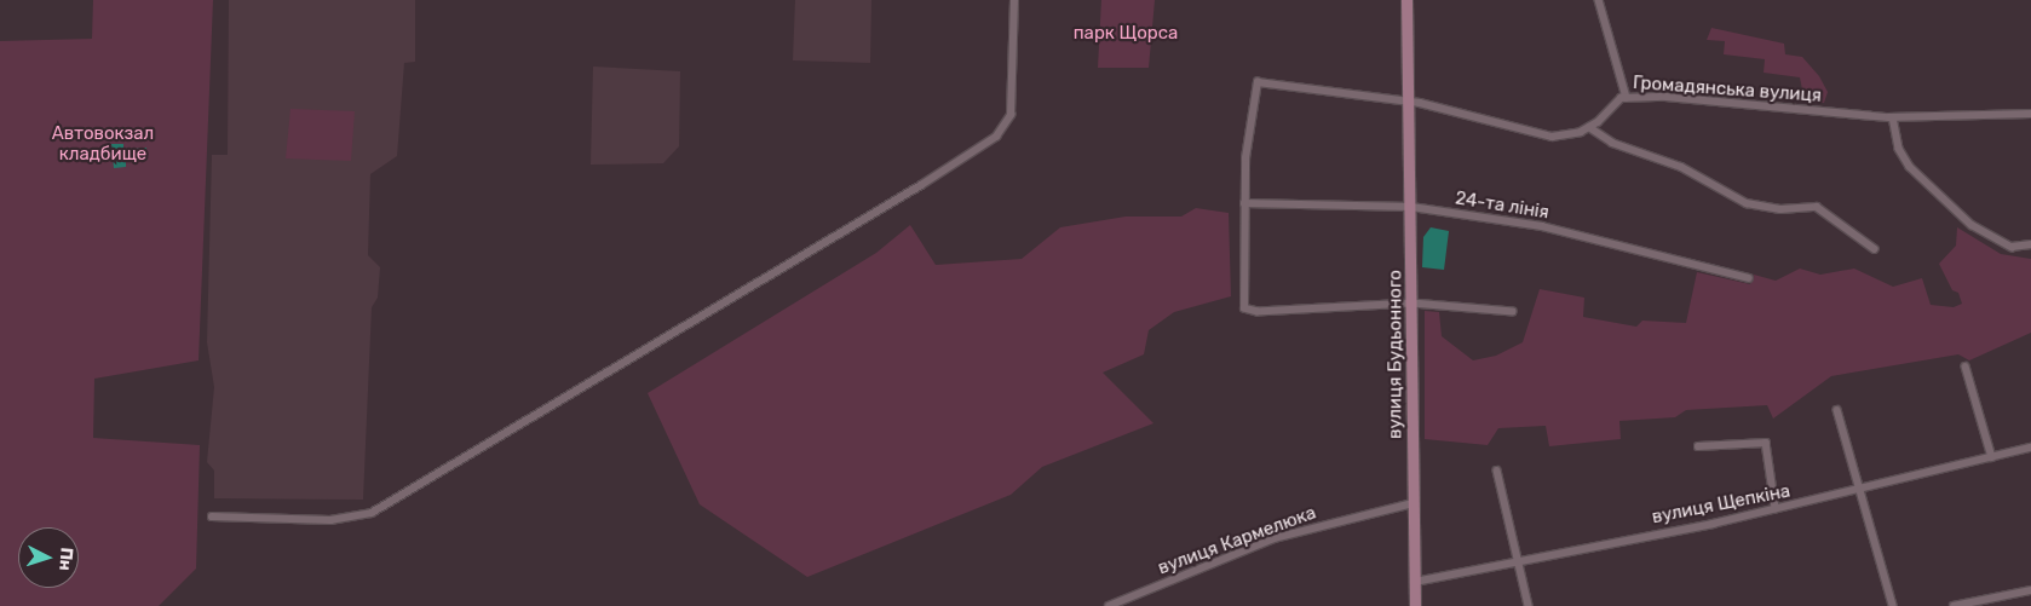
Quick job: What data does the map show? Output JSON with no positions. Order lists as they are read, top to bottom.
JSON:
{
  "streets": {
    "main road": ["вулиця Будьонного"],
    "street": [
      "Громадянська вулиця",
      "24-та лінія",
      "вулиця Щепкіна",
      "вулиця Кармелюка"
    ]
  },
  "crossings": [
    ["Громадянська вулиця", "24-та лінія"],
    ["Громадянська вулиця", "вулиця Будьонного"],
    ["24-та лінія", "вулиця Будьонного"],
    ["вулиця Будьонного", "вулиця Щепкіна"],
    ["вулиця Будьонного", "вулиця Кармелюка"]
  ],
  "parks": ["парк Щорса", "Автовокзал кладбище"],
  "north": "right"
}
